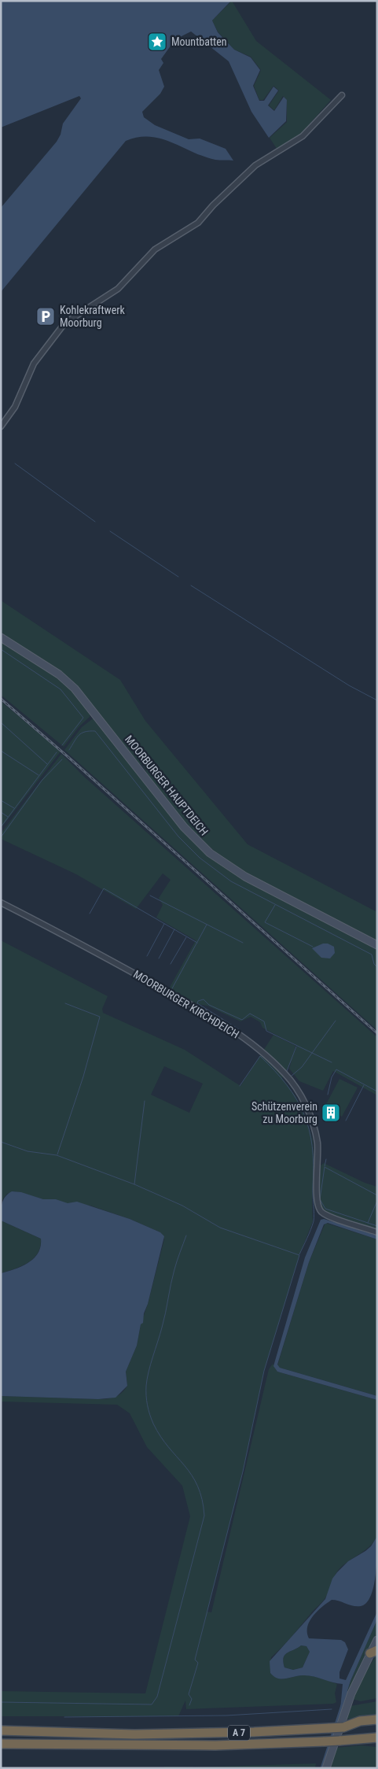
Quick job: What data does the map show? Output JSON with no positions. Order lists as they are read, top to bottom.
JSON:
{
  "streets": {
    "highway": ["A 7"],
    "main road": ["MOORBURGER HAUPTDEICH"],
    "street": ["MOORBURGER KIRCHDEICH"]
  },
  "places": {
    "place": ["Mountbatten"],
    "parking": ["Kohlekraftwerk Moorburg"],
    "building": ["Schützenverein zu Moorburg"]
  }
}
